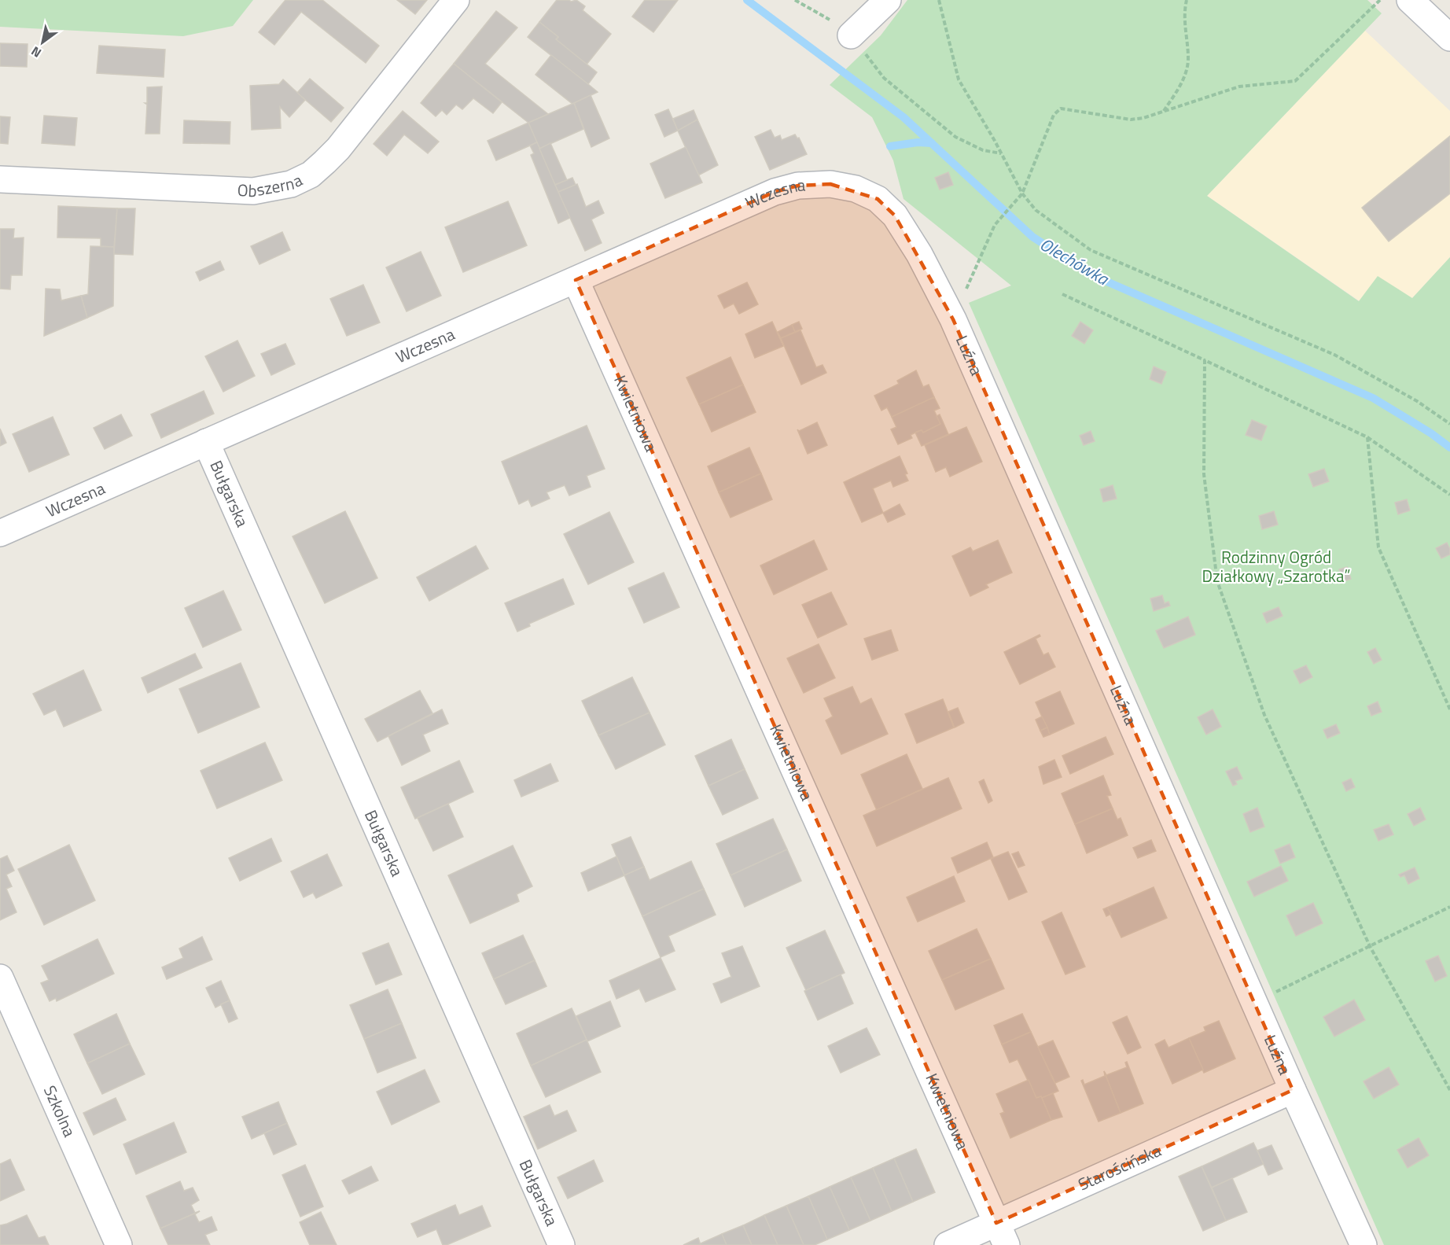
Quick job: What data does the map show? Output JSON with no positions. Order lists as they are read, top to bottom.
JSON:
{
  "streets": {
    "street": [
      "Obszerna",
      "Wczesna",
      "Luźna",
      "Kwietniowa",
      "Bułgarska",
      "Szkolna",
      "Starościńska"
    ]
  },
  "crossings": [
    ["Wczesna", "Luźna"],
    ["Wczesna", "Kwietniowa"],
    ["Wczesna", "Bułgarska"],
    ["Luźna", "Starościńska"],
    ["Kwietniowa", "Starościńska"]
  ],
  "water": ["Olechówka"],
  "parks": ["Rodzinny Ogród Działkowy „Szarotka”"],
  "north": "bottom left"
}
